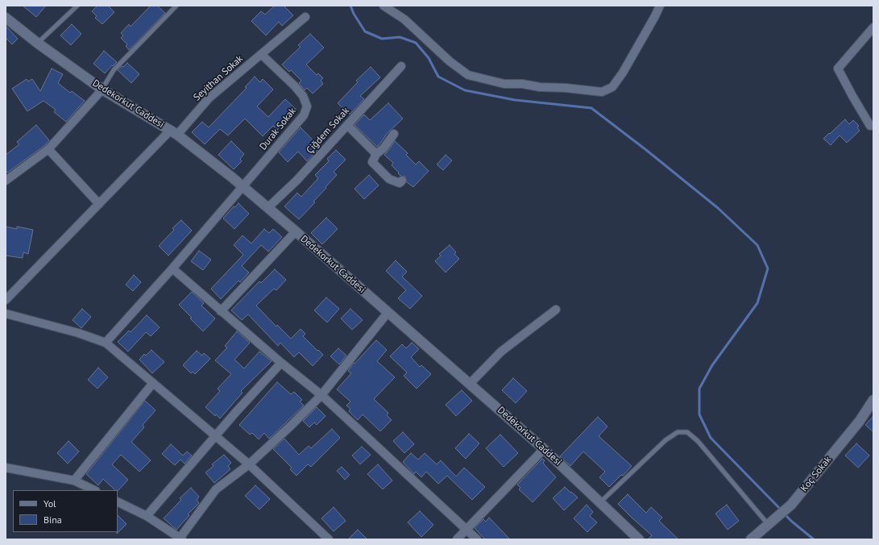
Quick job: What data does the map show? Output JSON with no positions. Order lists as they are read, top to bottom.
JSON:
{
  "streets": {
    "street": [
      "Seyithan Sokak",
      "Dedekorkut Caddesi",
      "Durak Sokak",
      "Çiğdem Sokak",
      "Koç Sokak"
    ]
  },
  "crossings": [
    ["Seyithan Sokak", "Dedekorkut Caddesi"],
    ["Seyithan Sokak", "Durak Sokak"],
    ["Dedekorkut Caddesi", "Durak Sokak"],
    ["Dedekorkut Caddesi", "Çiğdem Sokak"]
  ],
  "legend": ["Yol", "Bina"]
}
